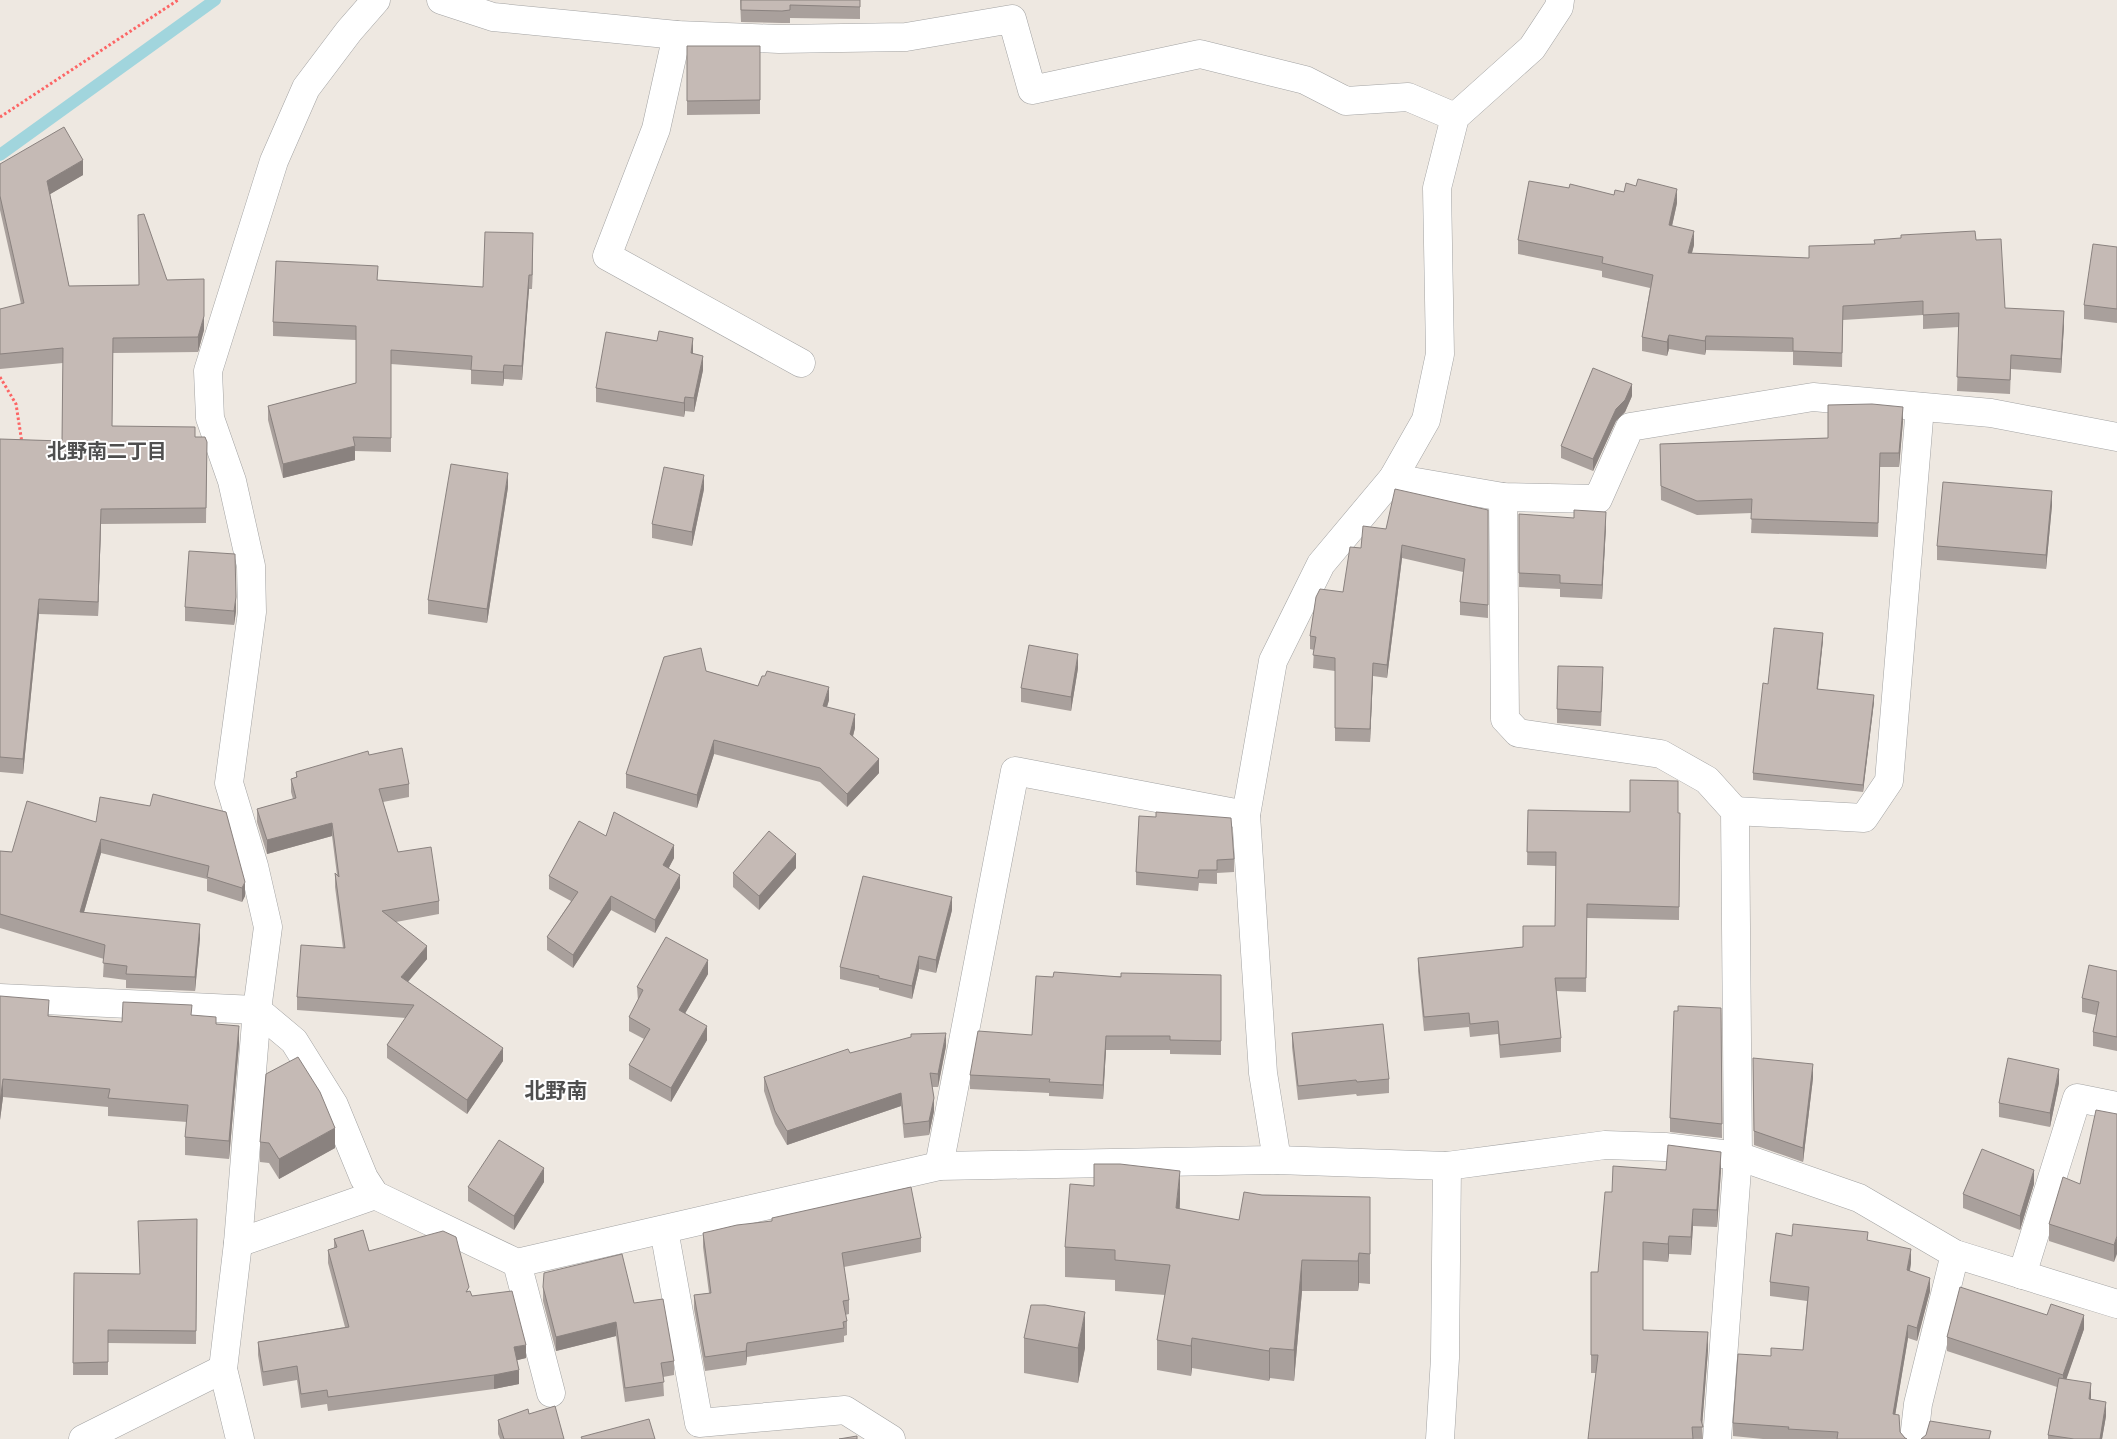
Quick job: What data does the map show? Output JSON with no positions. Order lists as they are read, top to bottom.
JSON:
{
  "districts": ["北野南二丁目", "北野南"]
}
